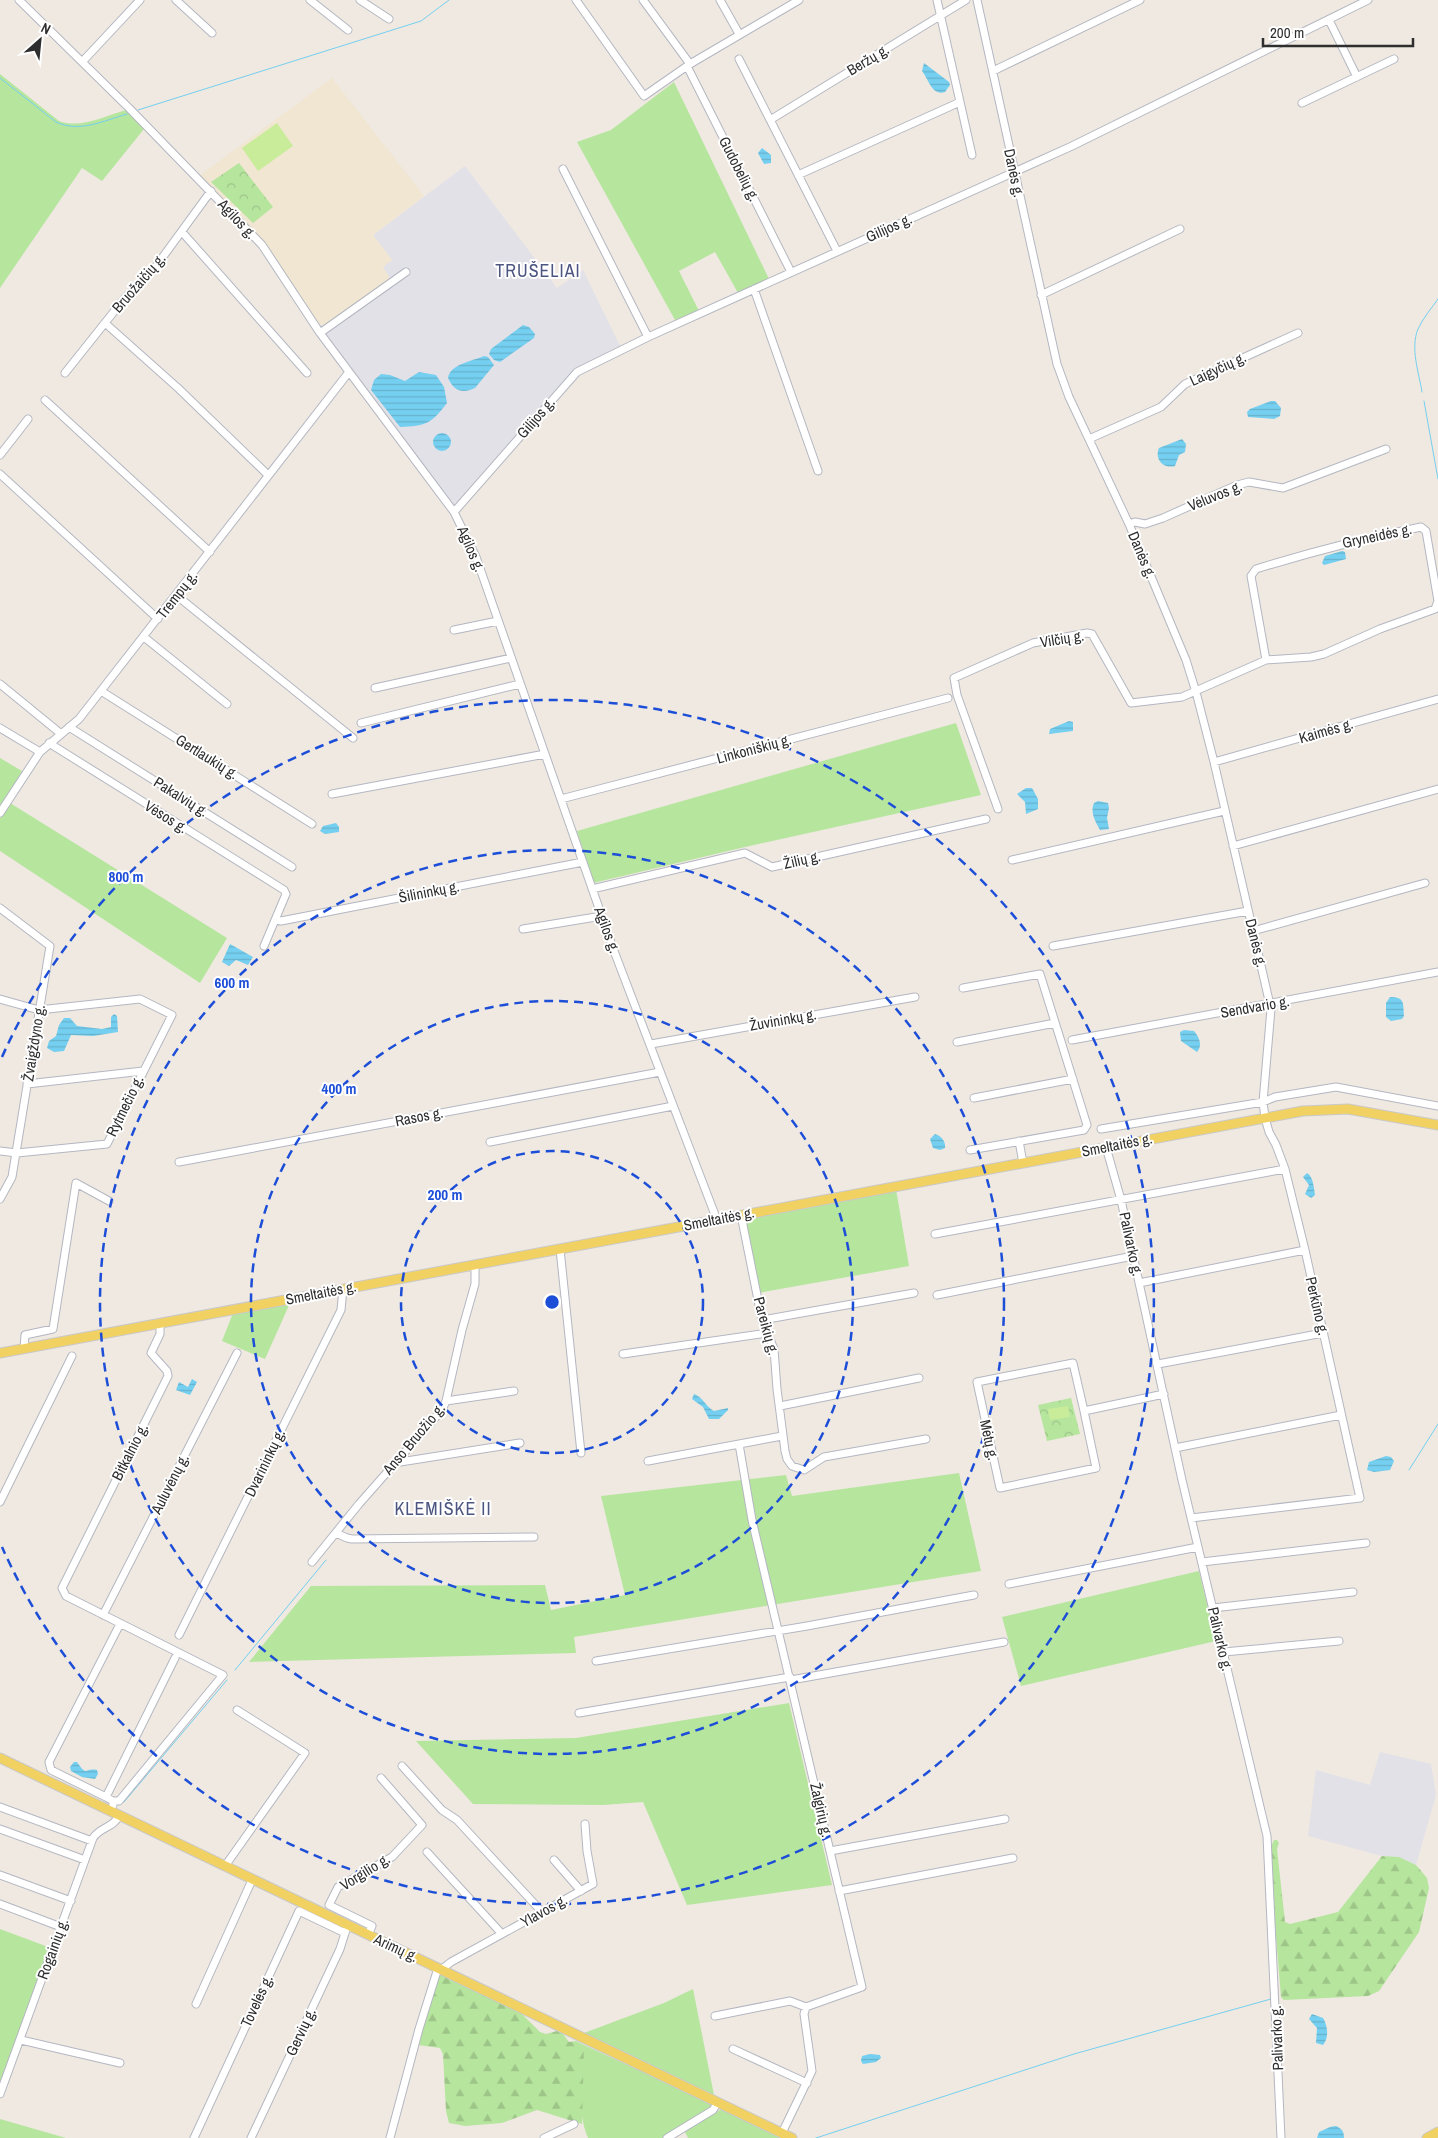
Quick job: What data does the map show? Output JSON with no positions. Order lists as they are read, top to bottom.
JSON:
{
  "streets": {
    "main road": ["Smeltaitės g.", "Arimų g."],
    "street": [
      "Beržų g.",
      "Gudobelių g.",
      "Danės g.",
      "Agilos g.",
      "Gilijos g.",
      "Bruožaičių g.",
      "Laigyčių g.",
      "Vėluvos g.",
      "Gryneidės g.",
      "Trempų g.",
      "Vilčių g.",
      "Kaimės g.",
      "Linkoniškių g.",
      "Gertlaukių g.",
      "Pakalvių g.",
      "Vėsos g.",
      "Žilių g.",
      "Šilininkų g.",
      "Sendvario g.",
      "Žuvininkų g.",
      "Žvaigždyno g.",
      "Rytmečio g.",
      "Rasos g.",
      "Palivarko g.",
      "Perkūno g.",
      "Pareikių g.",
      "Anso Bruožio g.",
      "Mėtų g.",
      "Bitkalnio g.",
      "Dvarininkų g.",
      "Auluvėnų g.",
      "Žalgirių g.",
      "Vorgilio g.",
      "Ylavos g.",
      "Rogainių g.",
      "Tovelės g.",
      "Gervių g."
    ]
  },
  "crossings": [
    ["Gudobelių g.", "Gilijos g."],
    ["Danės g.", "Gilijos g."],
    ["Danės g.", "Laigyčių g."],
    ["Danės g.", "Vėluvos g."],
    ["Danės g.", "Gryneidės g."],
    ["Danės g.", "Vilčių g."],
    ["Danės g.", "Kaimės g."],
    ["Danės g.", "Sendvario g."],
    ["Danės g.", "Smeltaitės g."],
    ["Danės g.", "Perkūno g."],
    ["Agilos g.", "Gilijos g."],
    ["Agilos g.", "Bruožaičių g."],
    ["Agilos g.", "Trempų g."],
    ["Agilos g.", "Linkoniškių g."],
    ["Agilos g.", "Žilių g."],
    ["Agilos g.", "Šilininkų g."],
    ["Agilos g.", "Žuvininkų g."],
    ["Agilos g.", "Rasos g."],
    ["Agilos g.", "Smeltaitės g."],
    ["Gryneidės g.", "Vilčių g."],
    ["Trempų g.", "Gertlaukių g."],
    ["Trempų g.", "Pakalvių g."],
    ["Trempų g.", "Vėsos g."],
    ["Vėsos g.", "Šilininkų g."],
    ["Žvaigždyno g.", "Rytmečio g."],
    ["Smeltaitės g.", "Palivarko g."],
    ["Smeltaitės g.", "Perkūno g."],
    ["Smeltaitės g.", "Pareikių g."],
    ["Smeltaitės g.", "Anso Bruožio g."],
    ["Smeltaitės g.", "Bitkalnio g."],
    ["Smeltaitės g.", "Dvarininkų g."],
    ["Palivarko g.", "Perkūno g."],
    ["Bitkalnio g.", "Auluvėnų g."],
    ["Vorgilio g.", "Arimų g."],
    ["Ylavos g.", "Arimų g."],
    ["Arimų g.", "Tovelės g."],
    ["Arimų g.", "Gervių g."],
    ["Tovelės g.", "Gervių g."]
  ],
  "districts": ["TRUŠELIAI", "KLEMIŠKĖ II"],
  "scale_bar": "200 m",
  "north": "top right",
  "rings": [
    "800 m",
    "600 m",
    "400 m",
    "200 m"
  ]
}
